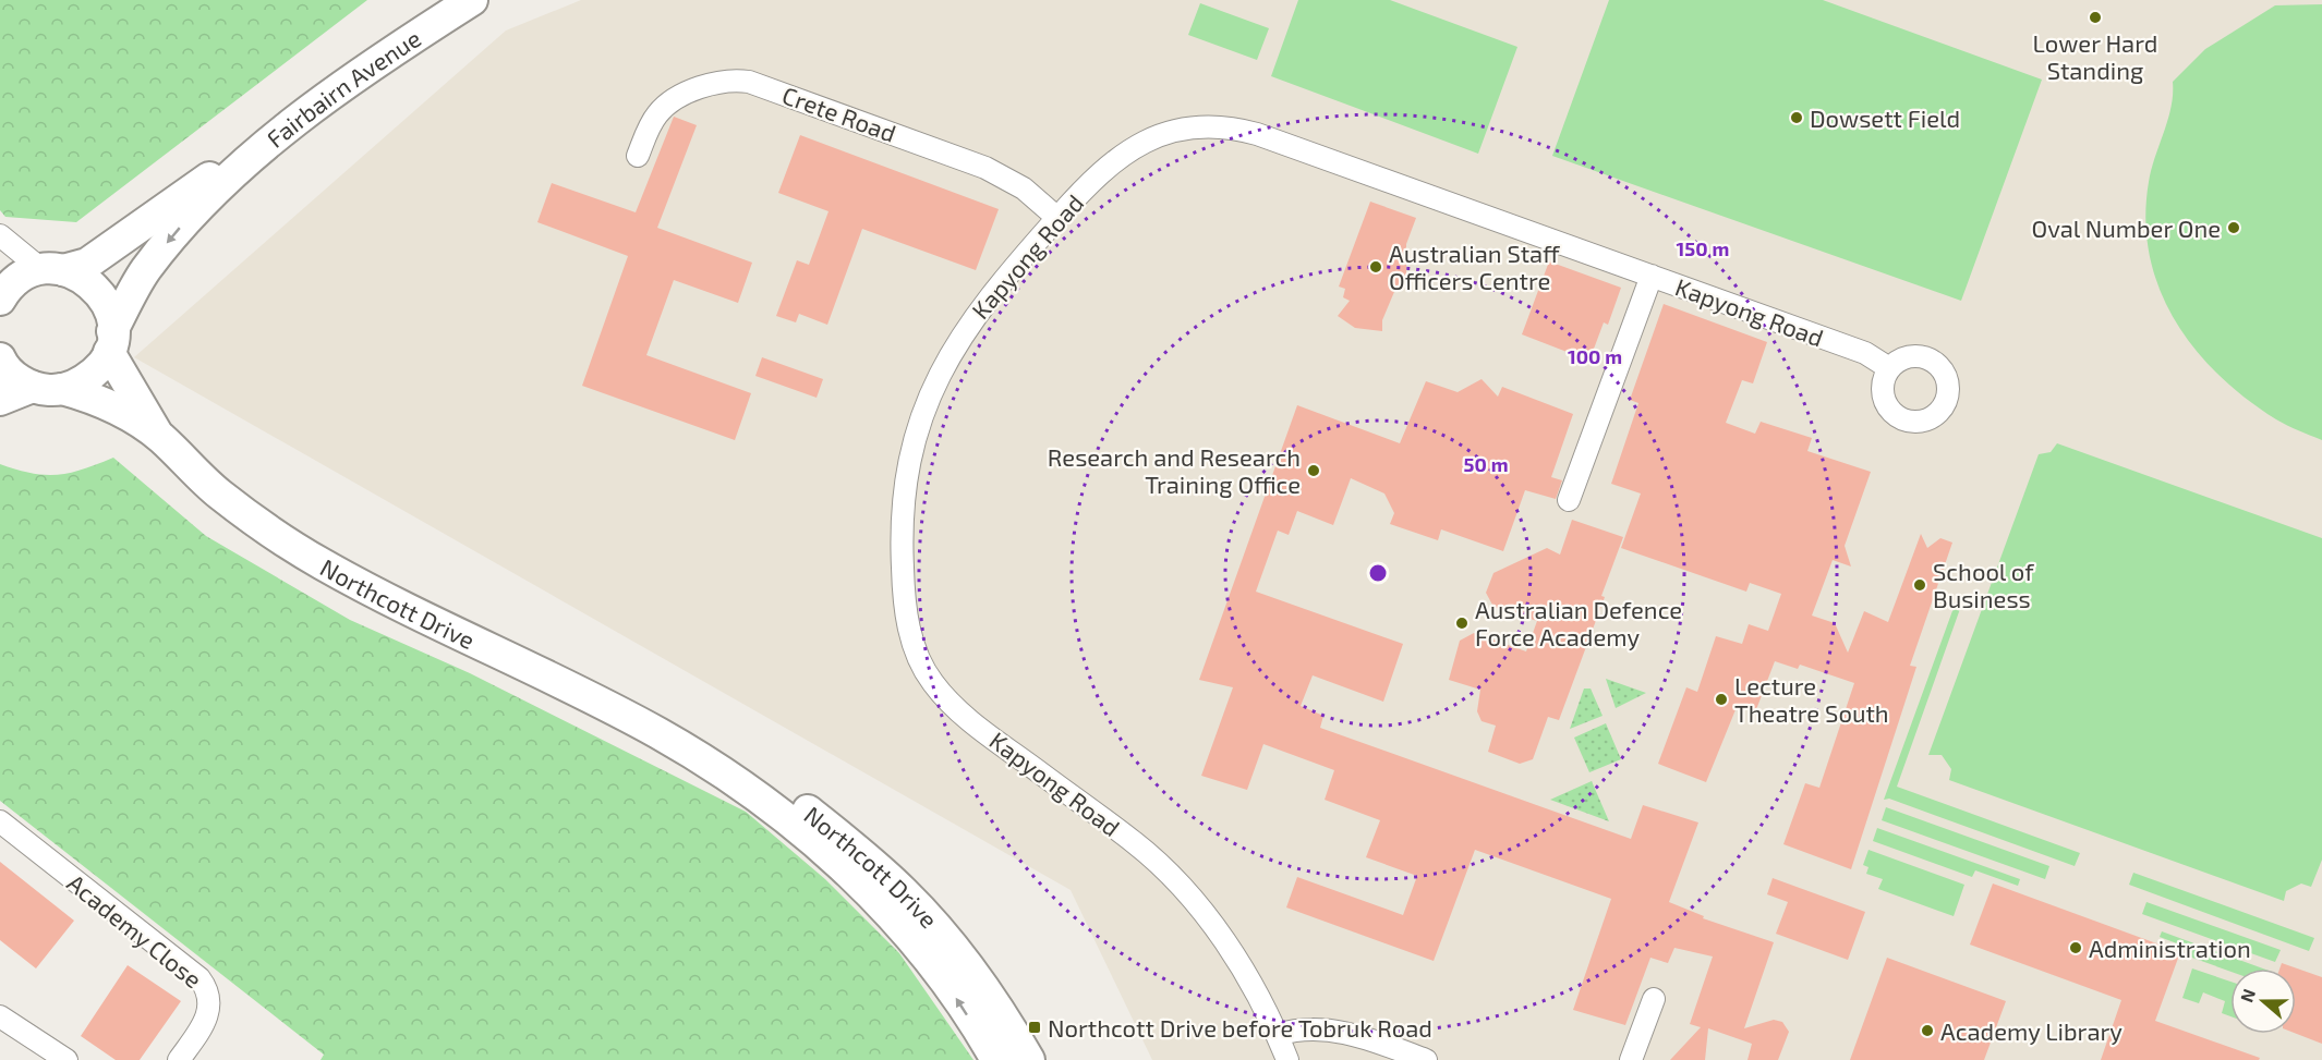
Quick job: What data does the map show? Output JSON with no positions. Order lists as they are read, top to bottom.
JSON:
{
  "streets": {
    "street": [
      "Fairbairn Avenue",
      "Crete Road",
      "Kapyong Road",
      "Northcott Drive",
      "Academy Close"
    ]
  },
  "crossings": [
    ["Fairbairn Avenue", "Northcott Drive"],
    ["Crete Road", "Kapyong Road"]
  ],
  "places": {
    "other": [
      "Lower Hard Standing",
      "Dowsett Field",
      "Oval Number One",
      "Australian Staff Officers Centre",
      "Research and Research Training Office",
      "School of Business",
      "Australian Defence Force Academy",
      "Lecture Theatre South",
      "Administration",
      "Academy Library"
    ],
    "transit": ["Northcott Drive before Tobruk Road"]
  },
  "north": "left",
  "rings": ["150 m", "100 m", "50 m"]
}
